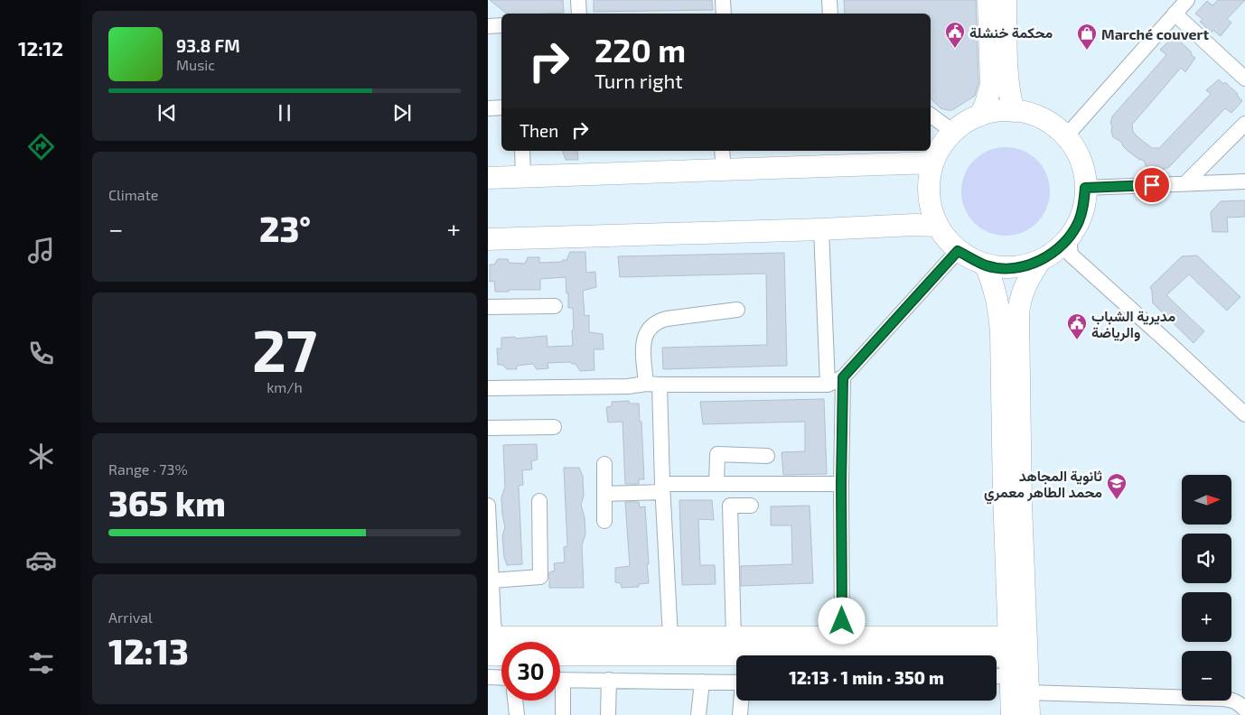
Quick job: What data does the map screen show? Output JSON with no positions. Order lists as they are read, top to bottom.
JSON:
{
  "places": {
    "public building": ["محكمة خنشلة", "مديرية الشباب والرياضة"],
    "shop": ["Marché couvert"],
    "school or university": ["ثانوية المجاهد محمد الطاهر معمري"]
  },
  "north": "right",
  "page": {
    "tabs": "12:12",
    "turn": ["220 m", "Turn right"],
    "song": ["93.8 FM", "Music"],
    "then": "Then",
    "tile": [
      "Climate",
      ["27", "km/h"],
      ["Range · 73%", "365 km"],
      ["Arrival", "12:13"]
    ],
    "heat": ["−", "23°", "+"],
    "map_buttons": ["+", "−"],
    "limit": "30",
    "trip": "12:13 · 1 min · 350 m"
  }
}
